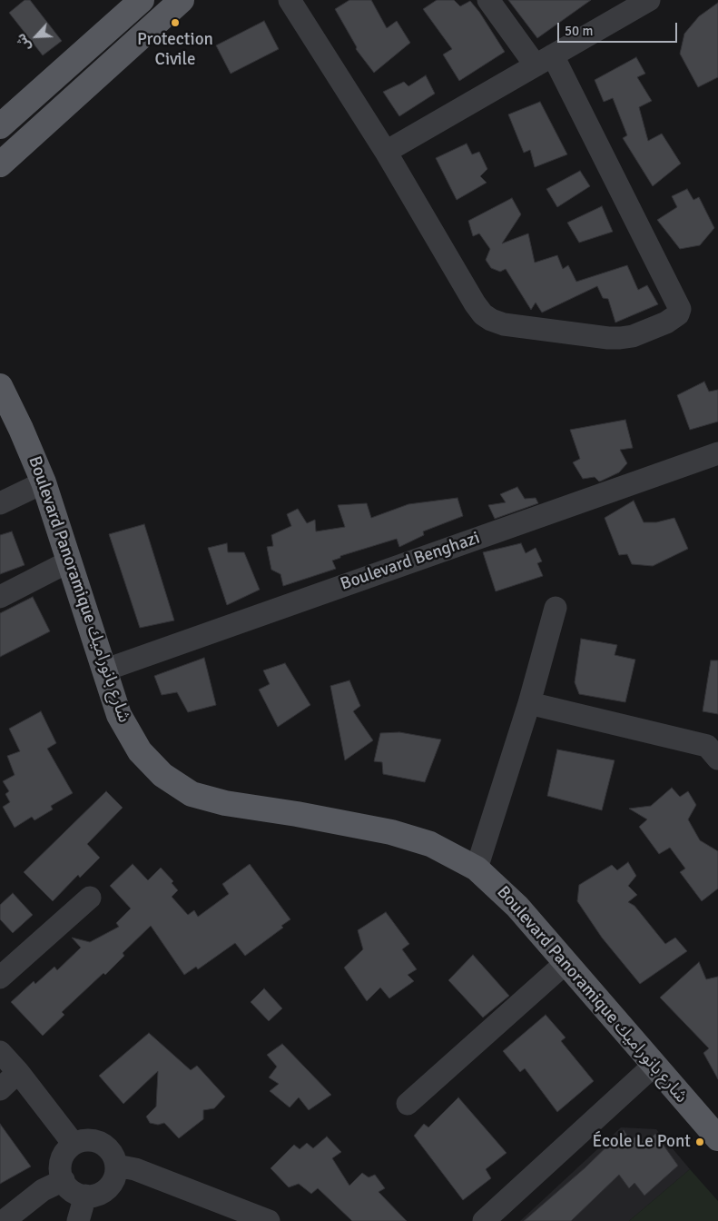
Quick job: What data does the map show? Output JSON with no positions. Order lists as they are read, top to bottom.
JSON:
{
  "streets": {
    "main road": ["Boulevard Panoramique شارع بانوراميك"],
    "street": ["Boulevard Benghazi"]
  },
  "crossings": [
    ["Boulevard Benghazi", "Boulevard Panoramique شارع بانوراميك"]
  ],
  "places": ["Protection Civile", "École Le Pont"],
  "scale_bar": "50 m",
  "north": "bottom left"
}
